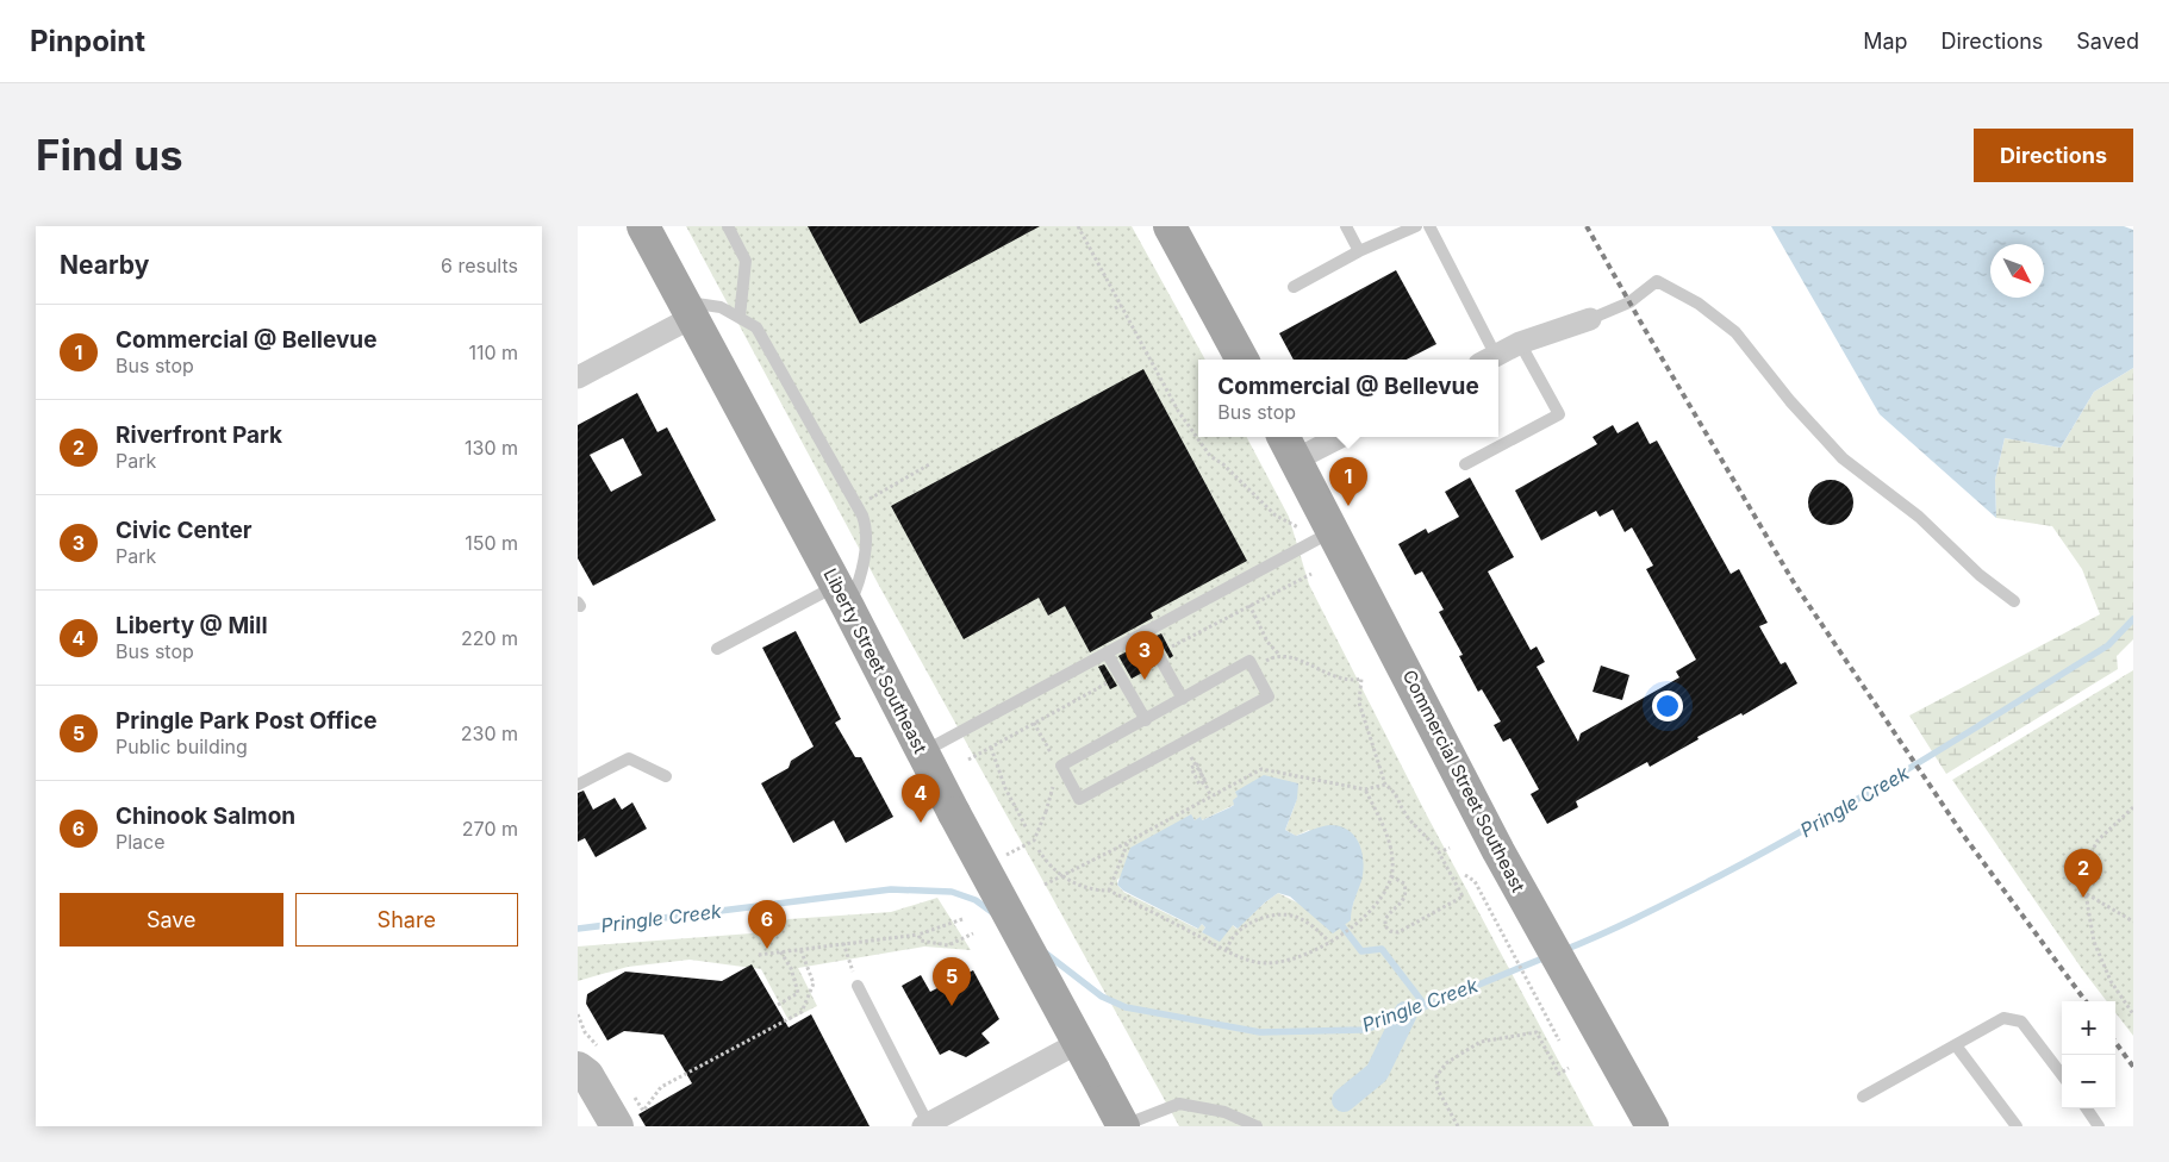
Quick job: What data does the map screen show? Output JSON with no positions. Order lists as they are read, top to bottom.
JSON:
{
  "streets": {
    "main road": ["Liberty Street Southeast", "Commercial Street Southeast"]
  },
  "water": ["Pringle Creek"],
  "north": "bottom right",
  "page": {
    "header": "Pinpoint",
    "nav": ["Map", "Directions", "Saved"],
    "buttons": [
      "Directions",
      ["Save", "Share"]
    ],
    "title": "Find us",
    "heading": ["Nearby", "6 results"],
    "list": [
      {
        "mark": "1",
        "name": "Commercial @ Bellevue",
        "note": "Bus stop",
        "value": "110 m"
      },
      {
        "mark": "2",
        "name": "Riverfront Park",
        "note": "Park",
        "value": "130 m"
      },
      {
        "mark": "3",
        "name": "Civic Center",
        "note": "Park",
        "value": "150 m"
      },
      {
        "mark": "4",
        "name": "Liberty @ Mill",
        "note": "Bus stop",
        "value": "220 m"
      },
      {
        "mark": "5",
        "name": "Pringle Park Post Office",
        "note": "Public building",
        "value": "230 m"
      },
      {
        "mark": "6",
        "name": "Chinook Salmon",
        "note": "Place",
        "value": "270 m"
      }
    ],
    "popup": ["Commercial @ Bellevue", "Bus stop"],
    "pins": [
      "1",
      "3",
      "4",
      "2",
      "6",
      "5"
    ],
    "map_buttons": ["+", "−"]
  }
}
